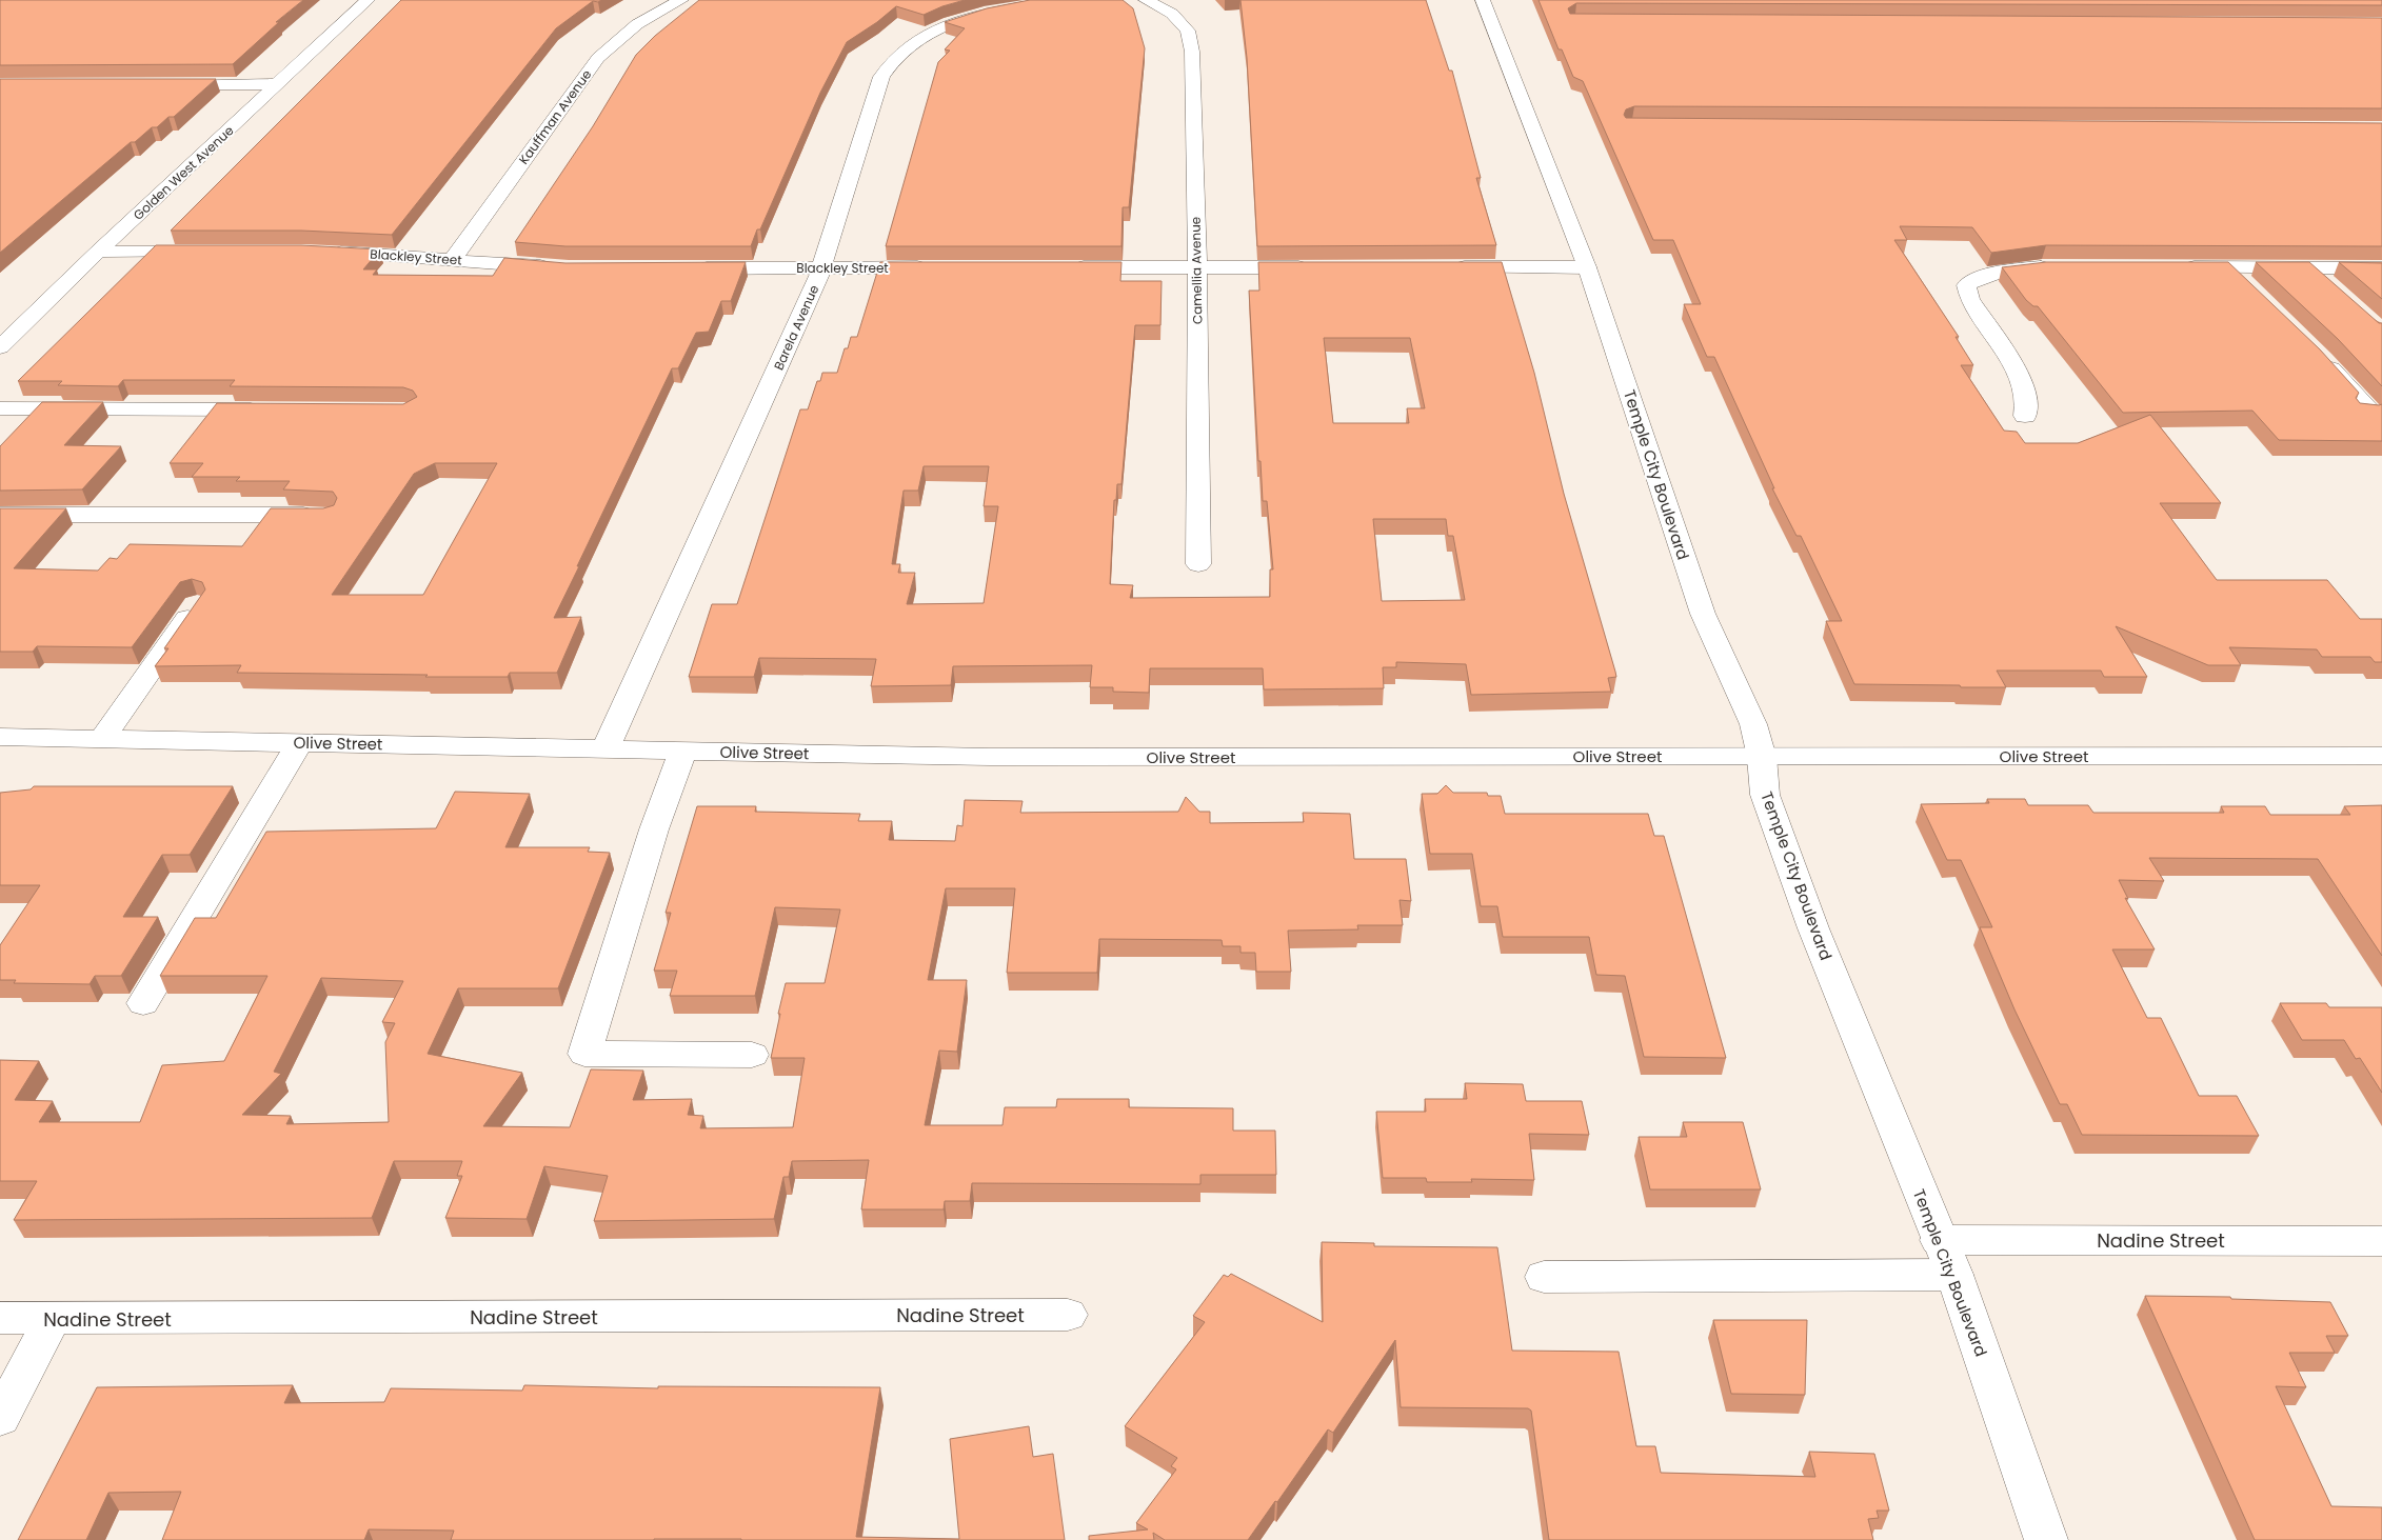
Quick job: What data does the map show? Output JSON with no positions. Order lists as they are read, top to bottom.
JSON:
{
  "streets": {
    "street": [
      "Kauffman Avenue",
      "Golden West Avenue",
      "Blackley Street",
      "Camellia Avenue",
      "Barela Avenue",
      "Temple City Boulevard",
      "Olive Street",
      "Nadine Street"
    ]
  },
  "crossings": [
    ["Kauffman Avenue", "Blackley Street"],
    ["Blackley Street", "Barela Avenue"],
    ["Barela Avenue", "Olive Street"],
    ["Temple City Boulevard", "Olive Street"],
    ["Temple City Boulevard", "Nadine Street"]
  ]
}
